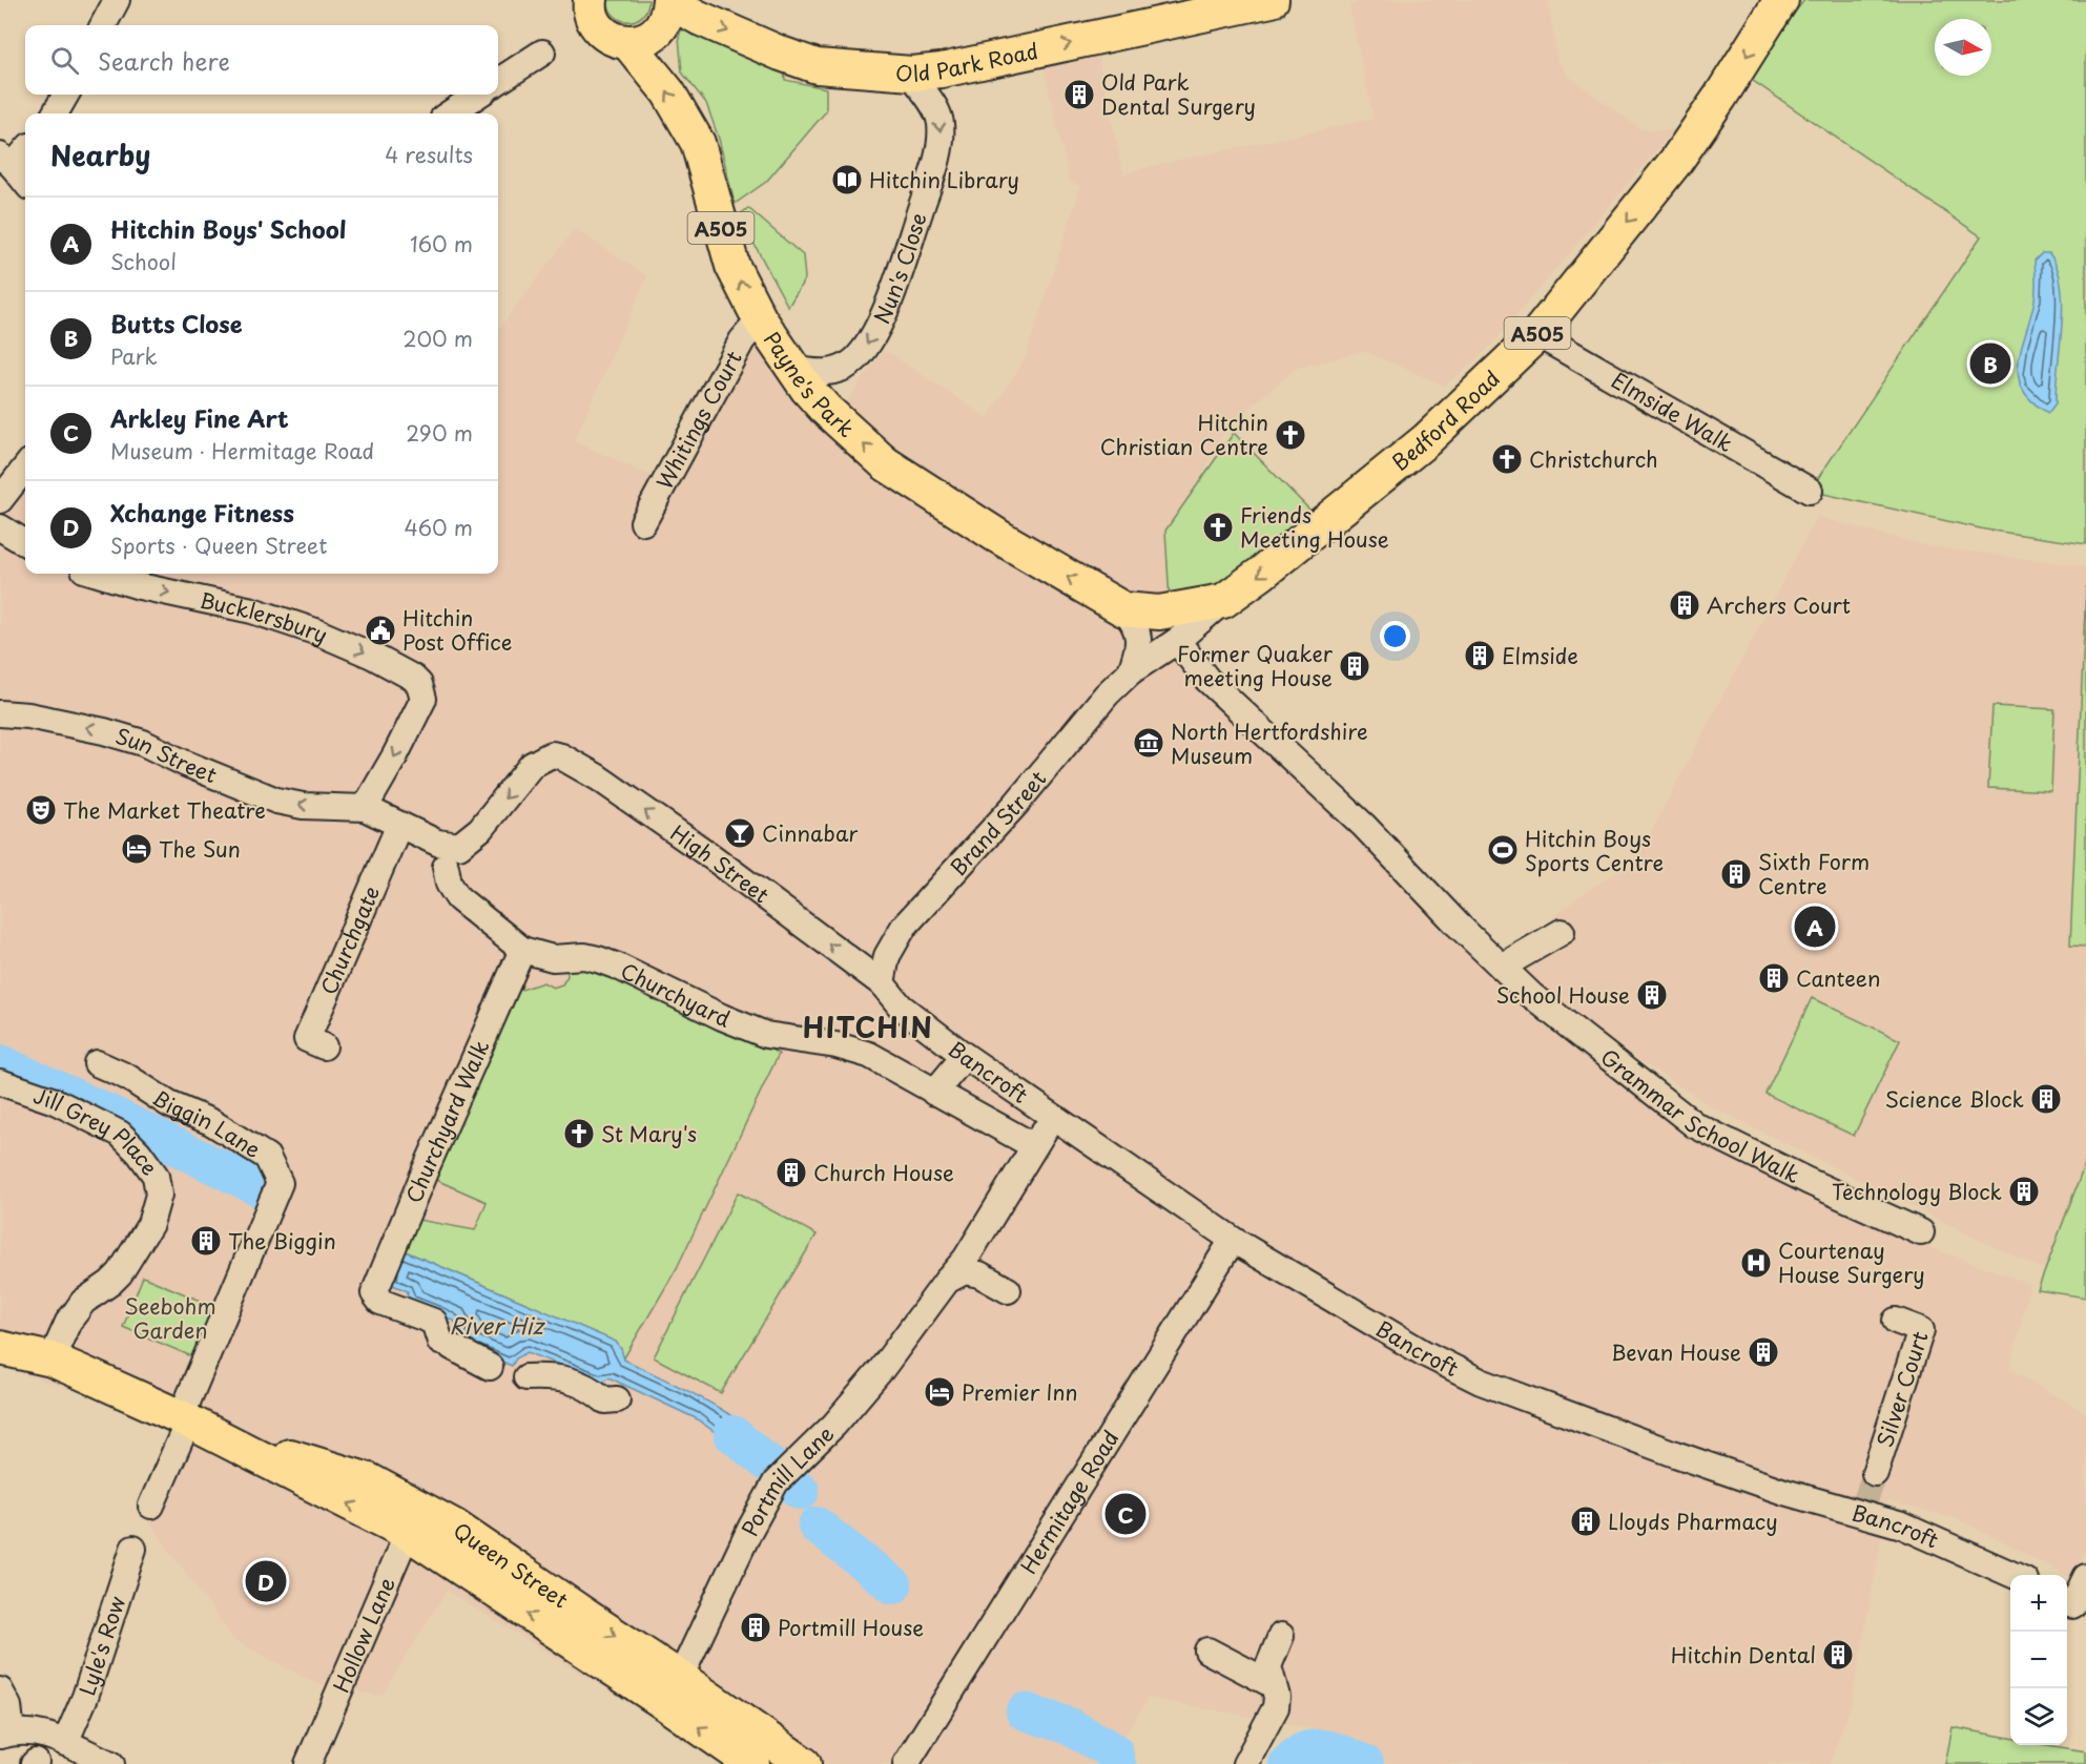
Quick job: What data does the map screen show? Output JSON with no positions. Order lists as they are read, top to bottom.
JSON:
{
  "streets": {
    "main road": [
      "Old Park Road",
      "A505",
      "Payne's Park",
      "Bedford Road",
      "Queen Street"
    ],
    "street": [
      "Nun's Close",
      "Elmside Walk",
      "Whitings Court",
      "Bucklersbury",
      "Sun Street",
      "Brand Street",
      "High Street",
      "Churchgate",
      "Churchyard",
      "Bancroft",
      "Grammar School Walk",
      "Churchyard Walk",
      "Biggin Lane",
      "Jill Grey Place",
      "Silver Court",
      "Portmill Lane",
      "Hermitage Road",
      "Hollow Lane",
      "Lyle's Row"
    ]
  },
  "crossings": [
    ["Old Park Road", "Nun's Close"],
    ["Nun's Close", "Payne's Park"],
    ["Payne's Park", "Whitings Court"],
    ["Payne's Park", "Bedford Road"],
    ["Elmside Walk", "Bedford Road"],
    ["Bedford Road", "Brand Street"],
    ["Bucklersbury", "Sun Street"],
    ["Brand Street", "High Street"],
    ["Brand Street", "Bancroft"],
    ["Brand Street", "Grammar School Walk"],
    ["High Street", "Churchgate"],
    ["High Street", "Bancroft"],
    ["Churchyard", "Churchyard Walk"],
    ["Churchyard", "Portmill Lane"],
    ["Bancroft", "Portmill Lane"],
    ["Bancroft", "Hermitage Road"],
    ["Biggin Lane", "Queen Street"],
    ["Jill Grey Place", "Queen Street"],
    ["Portmill Lane", "Queen Street"],
    ["Queen Street", "Hollow Lane"]
  ],
  "one_way": [
    "Old Park Road",
    "Nun's Close",
    "Payne's Park",
    "Bedford Road",
    "Sun Street",
    "High Street"
  ],
  "districts": ["HITCHIN"],
  "water": ["River Hiz"],
  "parks": ["Seebohm Garden"],
  "places": {
    "building": [
      "Old Park Dental Surgery",
      "Archers Court",
      "Elmside",
      "Former Quaker meeting House",
      "Sixth Form Centre",
      "Canteen",
      "School House",
      "Science Block",
      "Church House",
      "Technology Block",
      "The Biggin",
      "Bevan House",
      "Lloyds Pharmacy",
      "Portmill House",
      "Hitchin Dental"
    ],
    "library": ["Hitchin Library"],
    "church": [
      "Hitchin Christian Centre",
      "Christchurch",
      "Friends Meeting House",
      "St Mary's"
    ],
    "public building": ["Hitchin Post Office"],
    "museum": ["North Hertfordshire Museum"],
    "theatre": ["The Market Theatre"],
    "bar": ["Cinnabar"],
    "hotel": ["The Sun", "Premier Inn"],
    "sports": ["Hitchin Boys Sports Centre"],
    "hospital": ["Courtenay House Surgery"]
  },
  "north": "right",
  "page": {
    "search": "Search here",
    "heading": ["Nearby", "4 results"],
    "list": [
      {
        "mark": "A",
        "name": "Hitchin Boys' School",
        "note": "School",
        "value": "160 m"
      },
      {
        "mark": "B",
        "name": "Butts Close",
        "note": "Park",
        "value": "200 m"
      },
      {
        "mark": "C",
        "name": "Arkley Fine Art",
        "note": "Museum · Hermitage Road",
        "value": "290 m"
      },
      {
        "mark": "D",
        "name": "Xchange Fitness",
        "note": "Sports · Queen Street",
        "value": "460 m"
      }
    ],
    "pins": [
      "B",
      "A",
      "C",
      "D"
    ],
    "map_buttons": ["+", "−"]
  }
}
